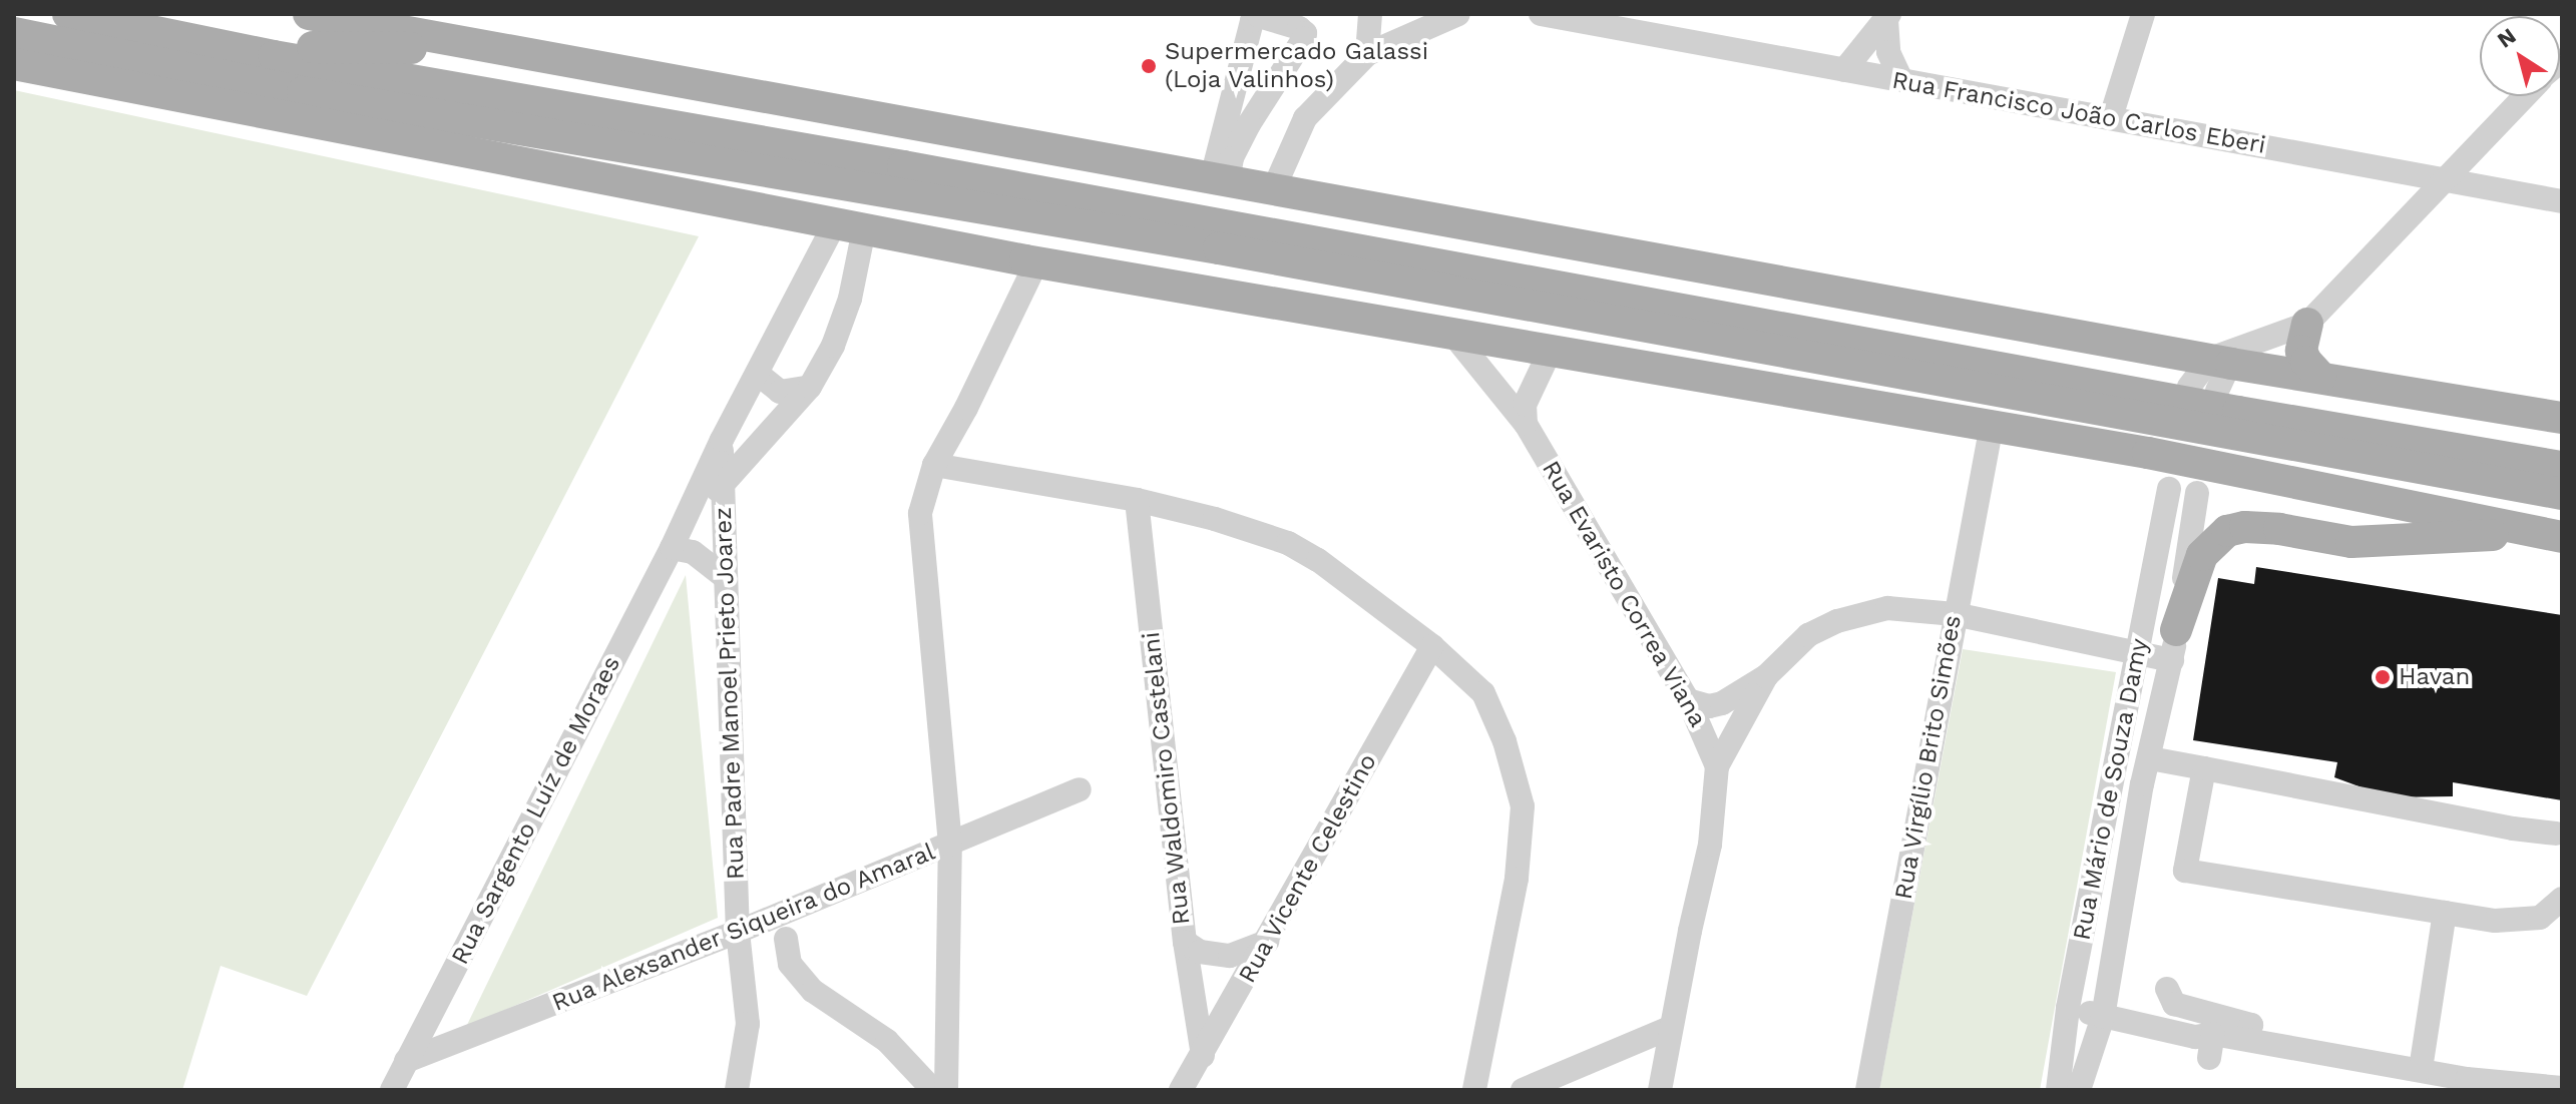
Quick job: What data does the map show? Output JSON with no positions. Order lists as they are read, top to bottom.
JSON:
{
  "streets": {
    "street": [
      "Rua Francisco João Carlos Eberi",
      "Rua Evaristo Correa Viana",
      "Rua Padre Manoel Prieto Joarez",
      "Rua Virgílio Brito Simões",
      "Rua Waldomiro Castelani",
      "Rua Mário de Souza Damy",
      "Rua Sargento Luíz de Moraes",
      "Rua Vicente Celestino",
      "Rua Alexsander Siqueira do Amaral"
    ]
  },
  "crossings": [
    ["Rua Padre Manoel Prieto Joarez", "Rua Sargento Luíz de Moraes"],
    ["Rua Padre Manoel Prieto Joarez", "Rua Alexsander Siqueira do Amaral"],
    ["Rua Waldomiro Castelani", "Rua Vicente Celestino"],
    ["Rua Sargento Luíz de Moraes", "Rua Alexsander Siqueira do Amaral"]
  ],
  "places": ["Supermercado Galassi (Loja Valinhos)", "Havan"],
  "north": "top left"
}
